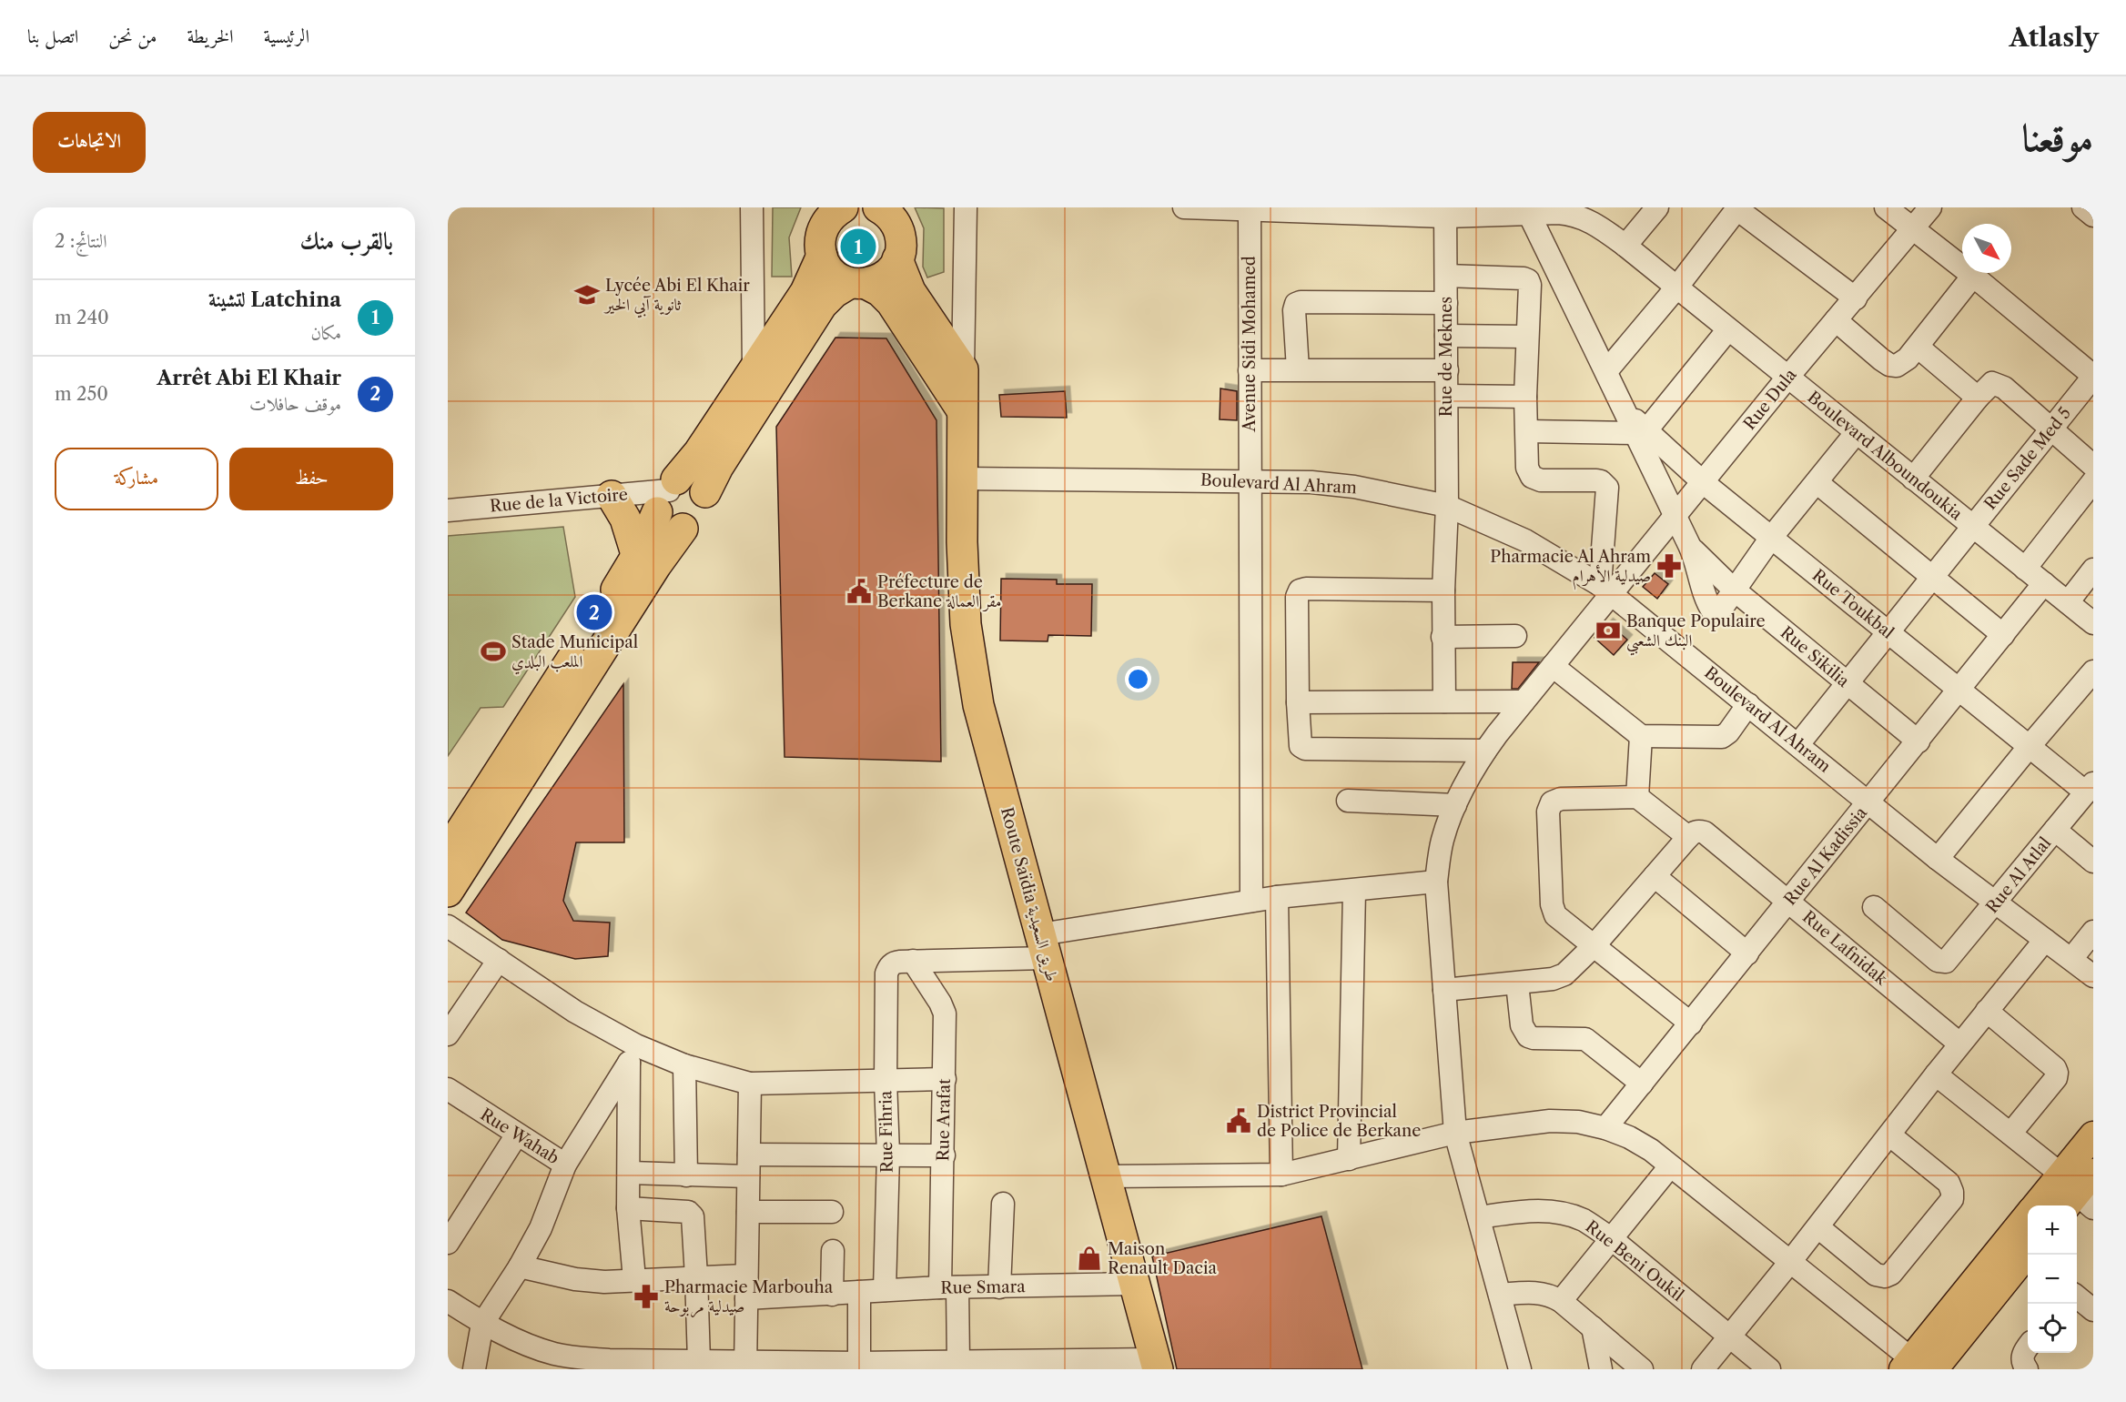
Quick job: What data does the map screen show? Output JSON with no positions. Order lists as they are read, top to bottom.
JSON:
{
  "streets": {
    "highway": ["Route Saïdia طريق السعيدية"],
    "street": [
      "Avenue Sidi Mohamed",
      "Rue de Meknes",
      "Rue Dula",
      "Boulevard Alboundoukia",
      "Rue Sade Med 5",
      "Boulevard Al Ahram",
      "Rue de la Victoire",
      "Rue Toukbal",
      "Rue Sikilia",
      "Rue Al Kadissia",
      "Rue Al Atlal",
      "Rue Lafnidak",
      "Rue Arafat",
      "Rue Fihria",
      "Rue Wahab",
      "Rue Beni Oukil",
      "Rue Smara"
    ]
  },
  "crossings": [
    ["Avenue Sidi Mohamed", "Boulevard Al Ahram"],
    ["Rue de Meknes", "Boulevard Al Ahram"],
    ["Rue Dula", "Boulevard Alboundoukia"],
    ["Rue Dula", "Boulevard Al Ahram"],
    ["Rue Dula", "Rue Toukbal"],
    ["Rue Dula", "Rue Beni Oukil"],
    ["Boulevard Alboundoukia", "Rue Sade Med 5"],
    ["Boulevard Alboundoukia", "Rue Al Kadissia"],
    ["Rue Sade Med 5", "Boulevard Al Ahram"],
    ["Rue Sade Med 5", "Rue Toukbal"],
    ["Rue Sade Med 5", "Rue Sikilia"],
    ["Boulevard Al Ahram", "Rue Al Kadissia"],
    ["Boulevard Al Ahram", "Rue Al Atlal"],
    ["Boulevard Al Ahram", "Route Saïdia طريق السعيدية"],
    ["Rue Toukbal", "Rue Al Kadissia"],
    ["Rue Toukbal", "Rue Al Atlal"],
    ["Rue Sikilia", "Rue Al Kadissia"],
    ["Rue Al Kadissia", "Rue Lafnidak"],
    ["Route Saïdia طريق السعيدية", "Rue Smara"],
    ["Rue Arafat", "Rue Fihria"],
    ["Rue Arafat", "Rue Smara"],
    ["Rue Fihria", "Rue Smara"]
  ],
  "places": {
    "school or university": ["Lycée Abi El Khair ثانوية آبي الخير"],
    "pharmacy": ["Pharmacie Al Ahram صيدلية الأهرام", "Pharmacie Marbouha صيدلية مربوحة"],
    "public building": ["Préfecture de Berkane مقر العمالة", "District Provincial de Police de Berkane"],
    "bank": ["Banque Populaire البنك الشعبي"],
    "sports": ["Stade Municipal الملعب البلدي"],
    "shop": ["Maison Renault Dacia"]
  },
  "north": "bottom right",
  "page": {
    "header": "Atlasly",
    "nav": [
      "الرئيسية",
      "الخريطة",
      "من نحن",
      "اتصل بنا"
    ],
    "title": "موقعنا",
    "buttons": [
      "الاتجاهات",
      ["حفظ", "مشاركة"]
    ],
    "heading": ["بالقرب منك", "النتائج: 2"],
    "pins": ["1", "2"],
    "list": [
      {
        "mark": "1",
        "name": "Latchina لتشينة",
        "note": "مكان",
        "value": "240 m"
      },
      {
        "mark": "2",
        "name": "Arrêt Abi El Khair",
        "note": "موقف حافلات",
        "value": "250 m"
      }
    ],
    "map_buttons": ["+", "−"]
  }
}
